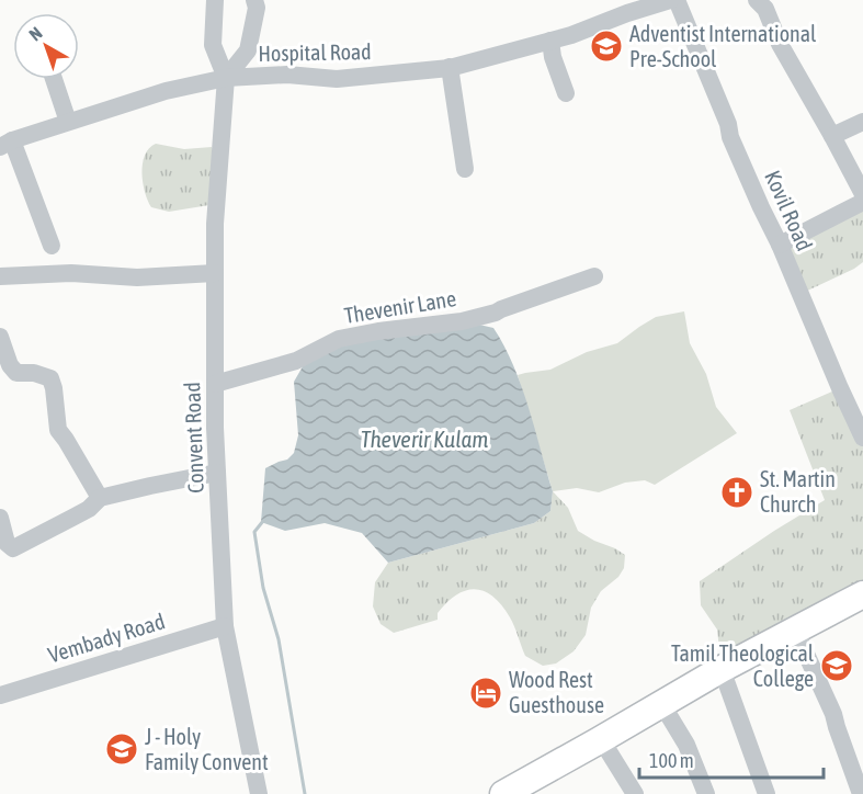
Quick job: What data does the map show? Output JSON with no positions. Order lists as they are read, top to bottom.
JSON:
{
  "streets": {
    "street": [
      "Hospital Road",
      "Kovil Road",
      "Thevenir Lane",
      "Convent Road",
      "Vembady Road"
    ]
  },
  "crossings": [
    ["Hospital Road", "Convent Road"],
    ["Thevenir Lane", "Convent Road"],
    ["Convent Road", "Vembady Road"]
  ],
  "water": ["Theverir Kulam"],
  "places": {
    "school or university": ["Adventist International Pre-School", "Tamil Theological College", "J - Holy Family Convent"],
    "church": ["St. Martin Church"],
    "hotel": ["Wood Rest Guesthouse"]
  },
  "scale_bar": "100 m",
  "north": "top left"
}
